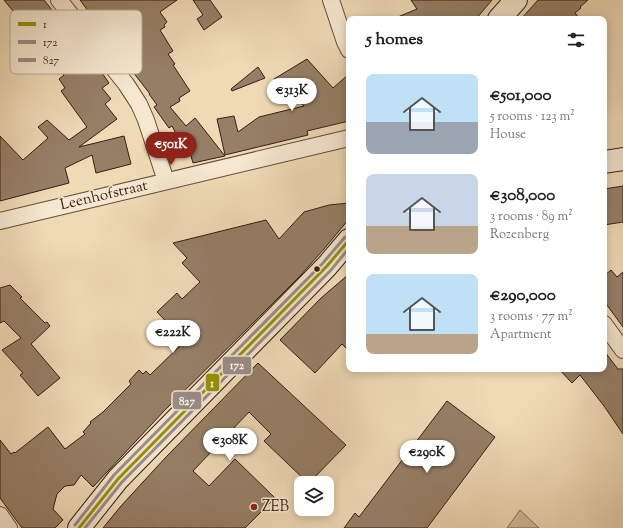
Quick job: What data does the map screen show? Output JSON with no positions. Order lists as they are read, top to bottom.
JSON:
{
  "streets": {
    "street": ["Leenhofstraat"]
  },
  "places": ["ZEB"],
  "lines": ["transit line 827", "transit line 1", "transit line 172"],
  "legend": ["1", "172", "827"],
  "page": {
    "heading": "5 homes",
    "list": [
      {
        "name": "€501,000",
        "note": "5 rooms · 123 m² · House"
      },
      {
        "name": "€308,000",
        "note": "3 rooms · 89 m² · Rozenberg"
      },
      {
        "name": "€290,000",
        "note": "3 rooms · 77 m² · Apartment"
      }
    ],
    "price": [
      "€313K",
      "€501K",
      "€222K",
      "€308K",
      "€290K"
    ]
  }
}
